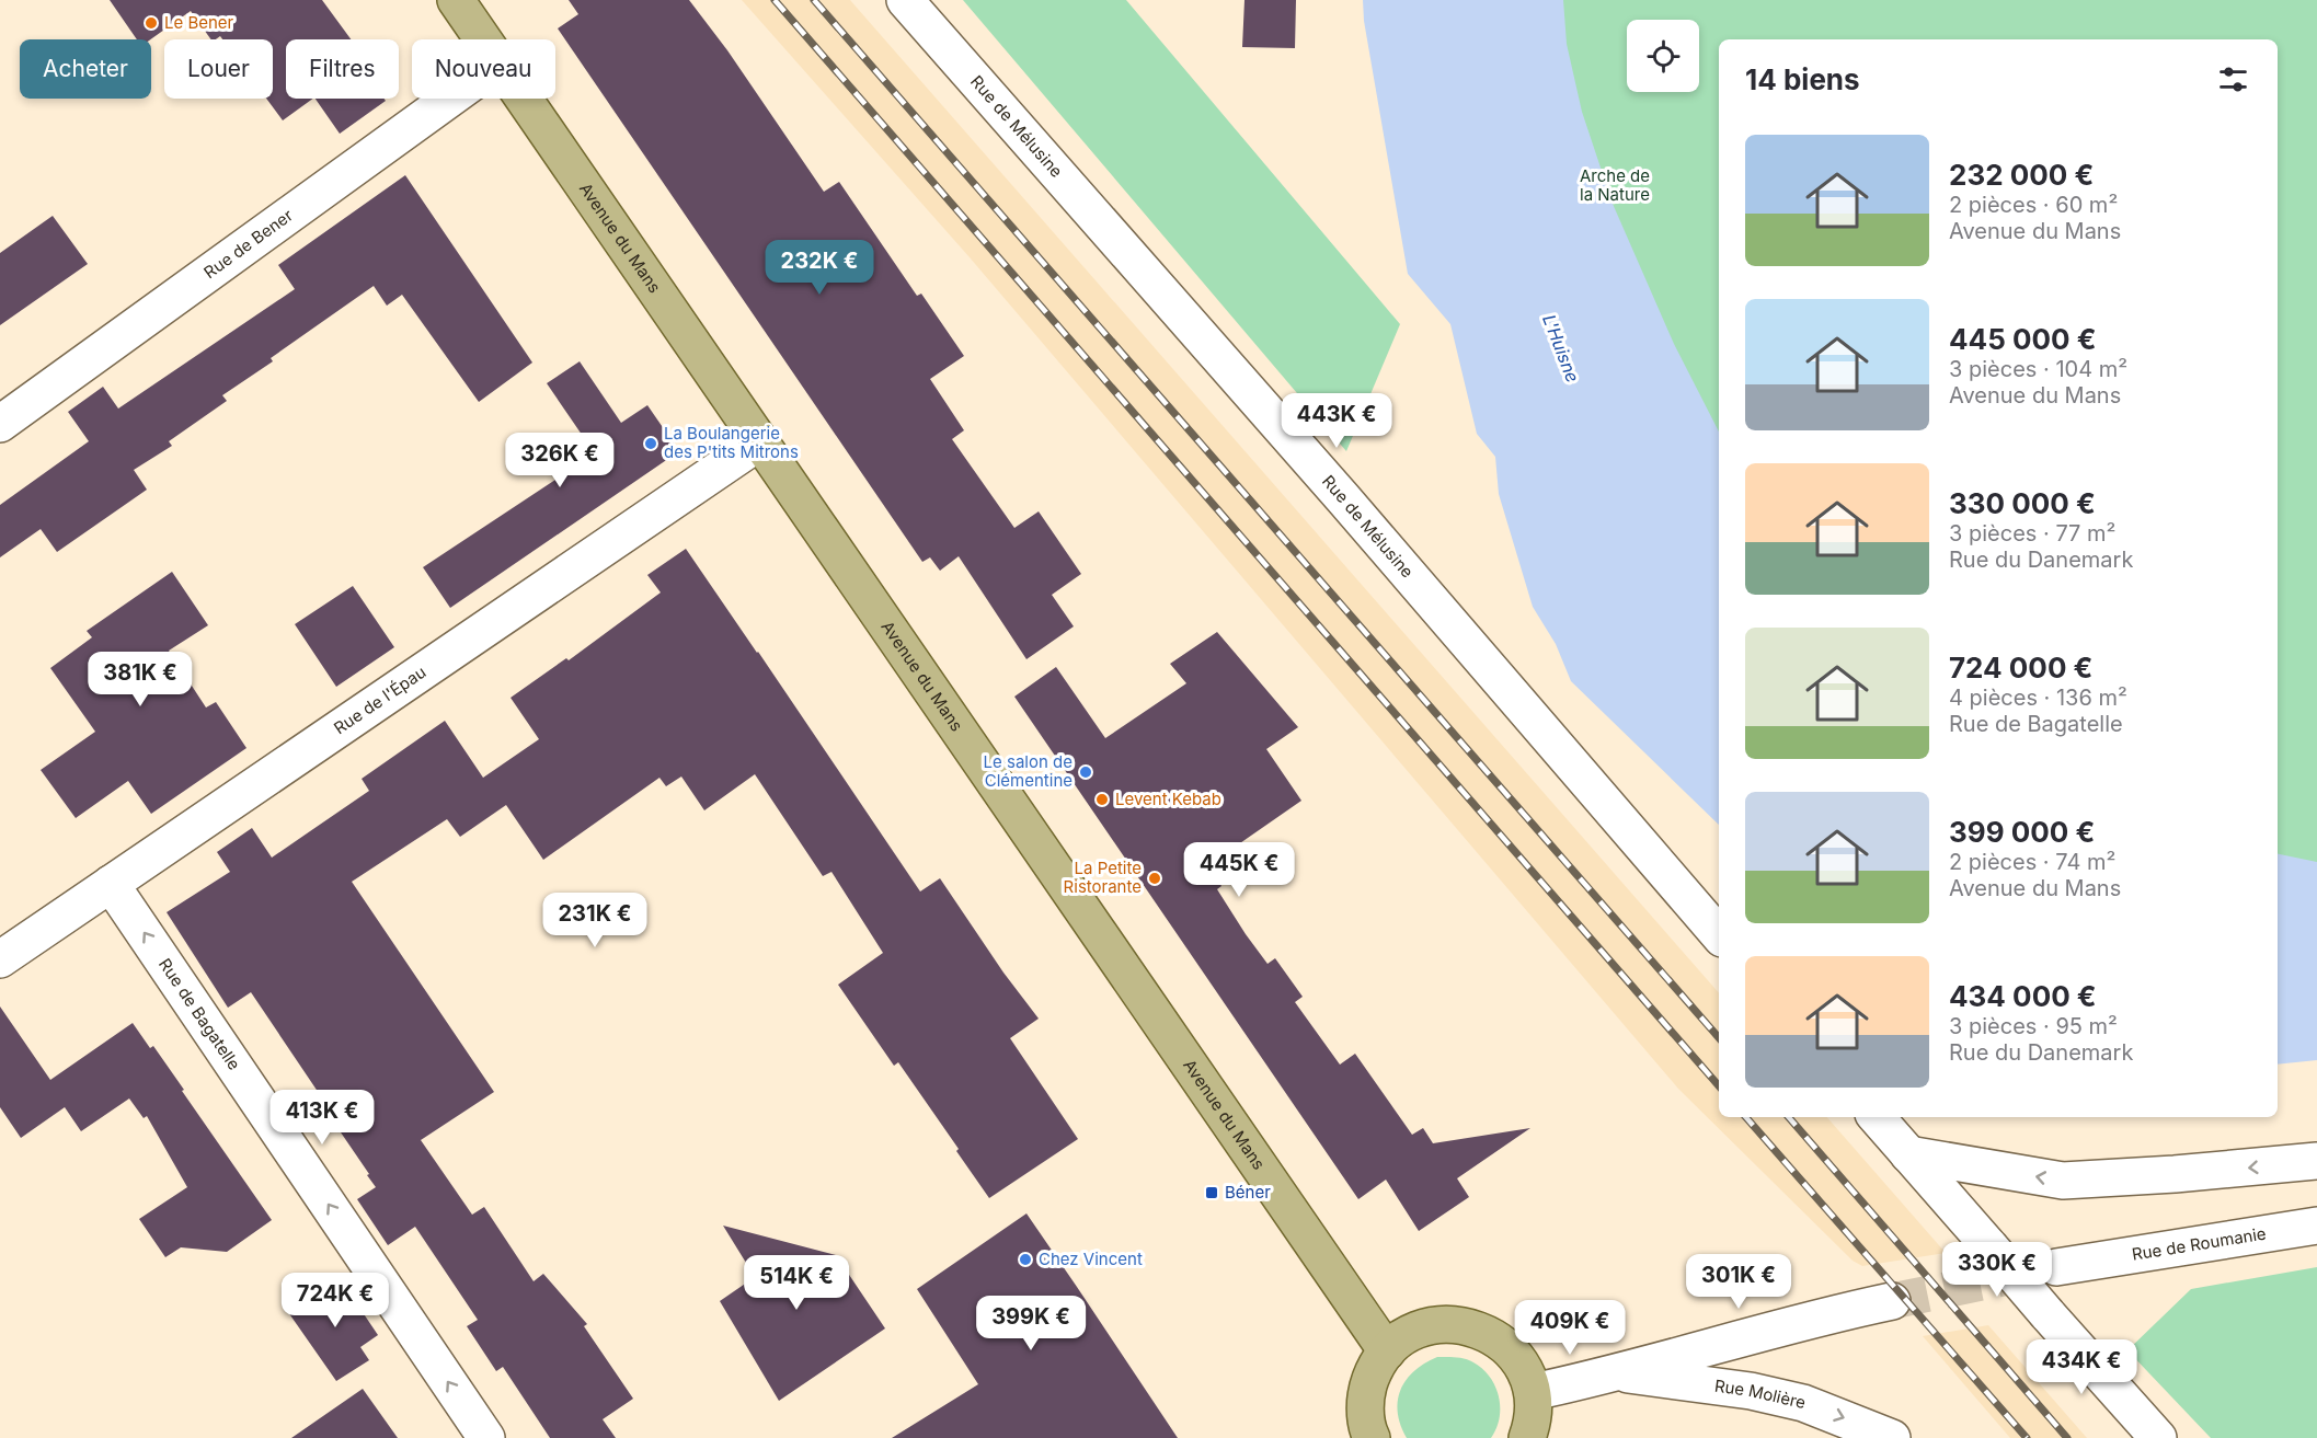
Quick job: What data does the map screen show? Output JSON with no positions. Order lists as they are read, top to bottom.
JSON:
{
  "streets": {
    "main road": ["Avenue du Mans"],
    "street": [
      "Rue de Mélusine",
      "Rue de Bener",
      "Rue de l'Épau",
      "Rue de Bagatelle",
      "Rue de Roumanie",
      "Rue Molière"
    ]
  },
  "crossings": [
    ["Avenue du Mans", "Rue de l'Épau"],
    ["Rue de l'Épau", "Rue de Bagatelle"]
  ],
  "one_way": ["Rue de Bagatelle"],
  "water": ["L'Huisne"],
  "parks": ["Arche de la Nature"],
  "places": {
    "other": [
      "Le Bener",
      "La Boulangerie des P'tits Mitrons",
      "Le salon de Clémentine",
      "Levent Kebab",
      "La Petite Ristorante",
      "Chez Vincent"
    ],
    "transit": ["Béner"]
  },
  "page": {
    "chip": [
      "Acheter",
      "Louer",
      "Filtres",
      "Nouveau"
    ],
    "heading": "14 biens",
    "list": [
      {
        "name": "232 000 €",
        "note": "2 pièces · 60 m² · Avenue du Mans"
      },
      {
        "name": "445 000 €",
        "note": "3 pièces · 104 m² · Avenue du Mans"
      },
      {
        "name": "330 000 €",
        "note": "3 pièces · 77 m² · Rue du Danemark"
      },
      {
        "name": "724 000 €",
        "note": "4 pièces · 136 m² · Rue de Bagatelle"
      },
      {
        "name": "399 000 €",
        "note": "2 pièces · 74 m² · Avenue du Mans"
      },
      {
        "name": "434 000 €",
        "note": "3 pièces · 95 m² · Rue du Danemark"
      }
    ],
    "price": [
      "232K €",
      "443K €",
      "326K €",
      "381K €",
      "445K €",
      "231K €",
      "413K €",
      "330K €",
      "301K €",
      "514K €",
      "724K €",
      "399K €",
      "409K €",
      "434K €"
    ]
  }
}
